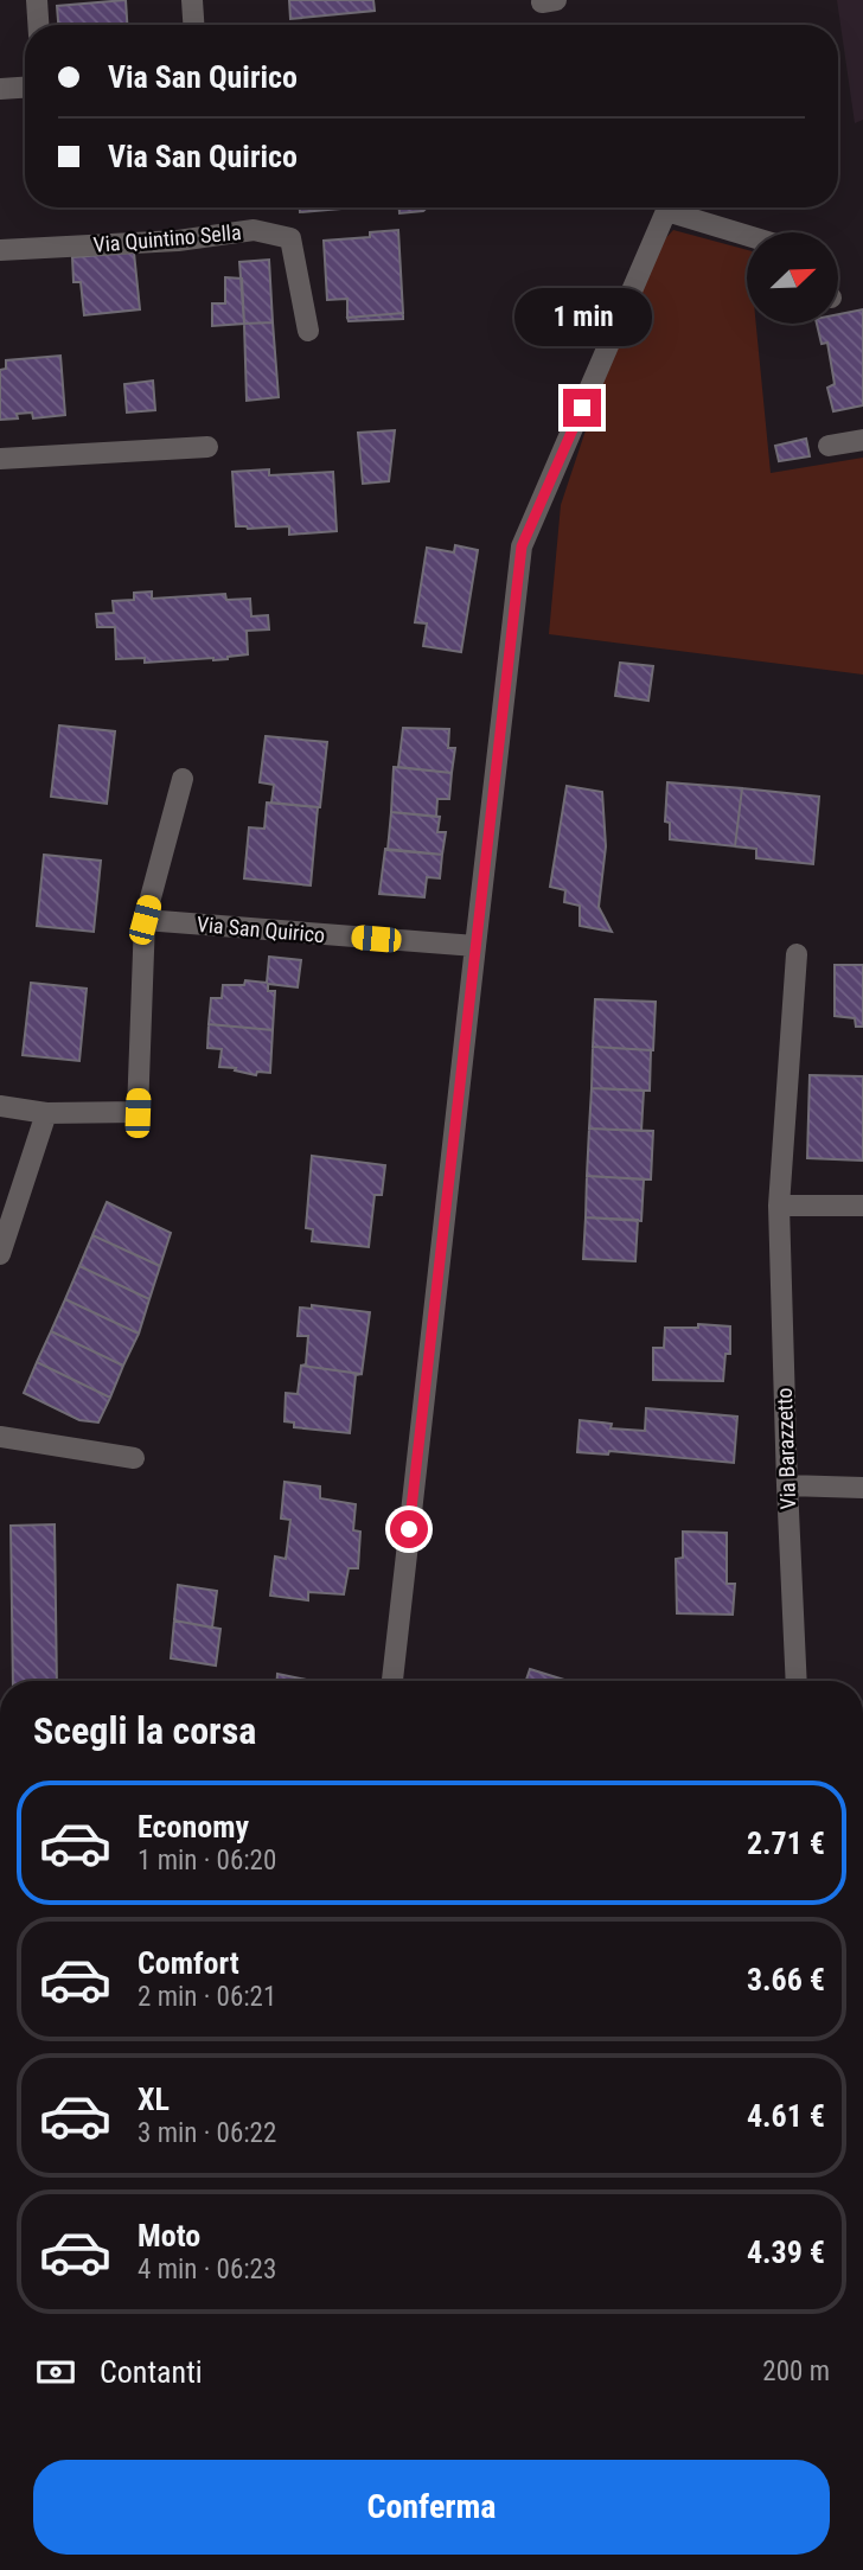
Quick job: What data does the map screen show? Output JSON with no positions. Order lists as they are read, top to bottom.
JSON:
{
  "streets": {
    "street": ["Via Quintino Sella", "Via San Quirico", "Via Barazzetto"]
  },
  "north": "top right",
  "page": {
    "banner": ["Via San Quirico", "Via San Quirico"],
    "bubble": "1 min",
    "heading": "Scegli la corsa",
    "list": [
      {
        "name": "Economy",
        "note": "1 min · 06:20",
        "value": "2.71 €"
      },
      {
        "name": "Comfort",
        "note": "2 min · 06:21",
        "value": "3.66 €"
      },
      {
        "name": "XL",
        "note": "3 min · 06:22",
        "value": "4.61 €"
      },
      {
        "name": "Moto",
        "note": "4 min · 06:23",
        "value": "4.39 €"
      }
    ],
    "pay": ["Contanti", "200 m"],
    "buttons": "Conferma"
  }
}
